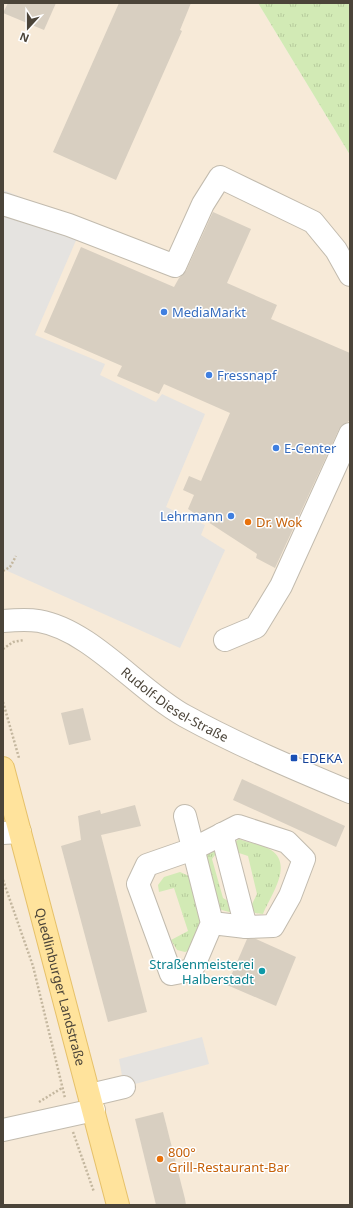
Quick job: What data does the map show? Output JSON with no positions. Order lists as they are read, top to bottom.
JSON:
{
  "streets": {
    "main road": ["Quedlinburger Landstraße"],
    "street": ["Rudolf-Diesel-Straße"]
  },
  "places": {
    "other": [
      "MediaMarkt",
      "Fressnapf",
      "E-Center",
      "Lehrmann",
      "Dr. Wok",
      "Straßenmeisterei Halberstadt",
      "800° Grill-Restaurant-Bar"
    ],
    "transit": ["EDEKA"]
  },
  "north": "bottom"
}
